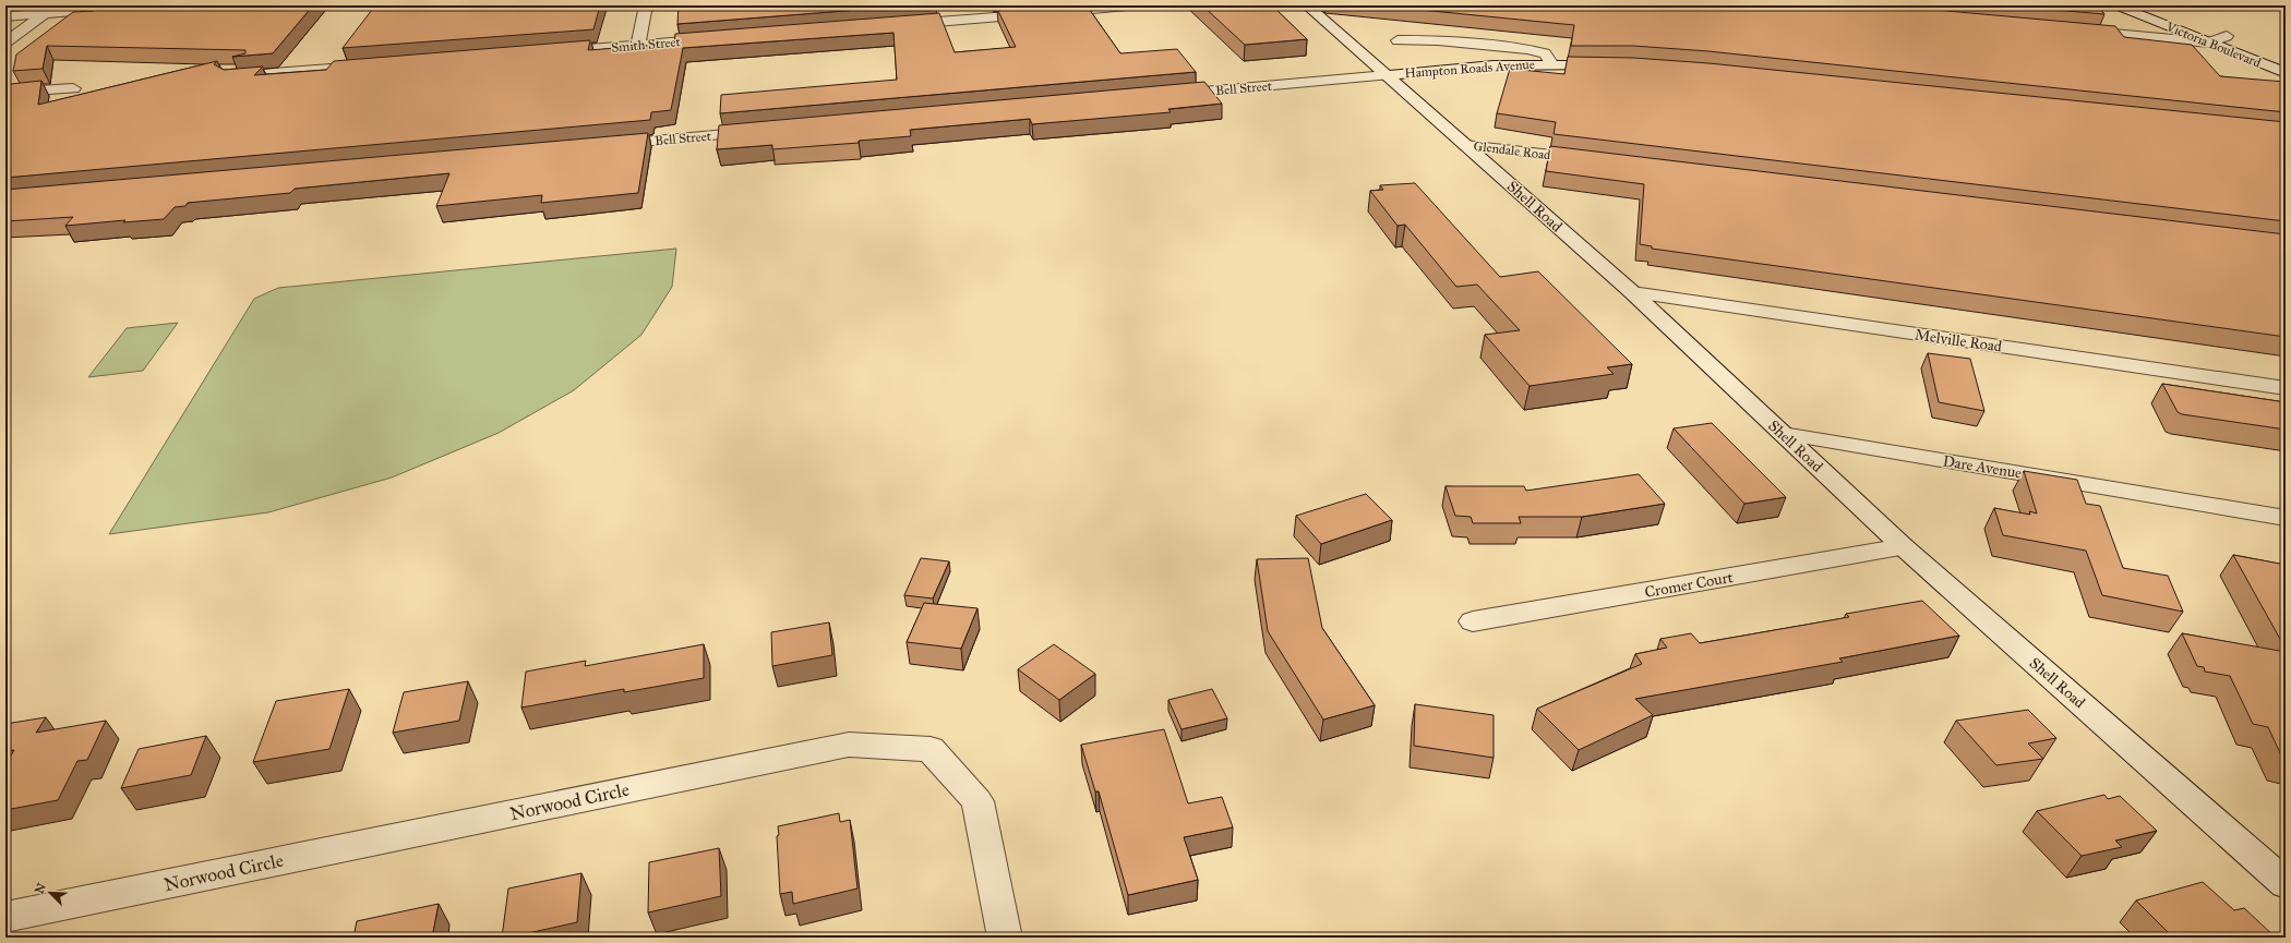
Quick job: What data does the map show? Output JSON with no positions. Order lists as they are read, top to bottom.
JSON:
{
  "streets": {
    "street": [
      "Smith Street",
      "Victoria Boulevard",
      "Hampton Roads Avenue",
      "Bell Street",
      "Glendale Road",
      "Shell Road",
      "Melville Road",
      "Dare Avenue",
      "Cromer Court",
      "Norwood Circle"
    ]
  },
  "crossings": [
    ["Hampton Roads Avenue", "Bell Street"],
    ["Hampton Roads Avenue", "Shell Road"],
    ["Bell Street", "Shell Road"],
    ["Glendale Road", "Shell Road"],
    ["Shell Road", "Melville Road"],
    ["Shell Road", "Dare Avenue"],
    ["Shell Road", "Cromer Court"]
  ],
  "north": "top left"
}
